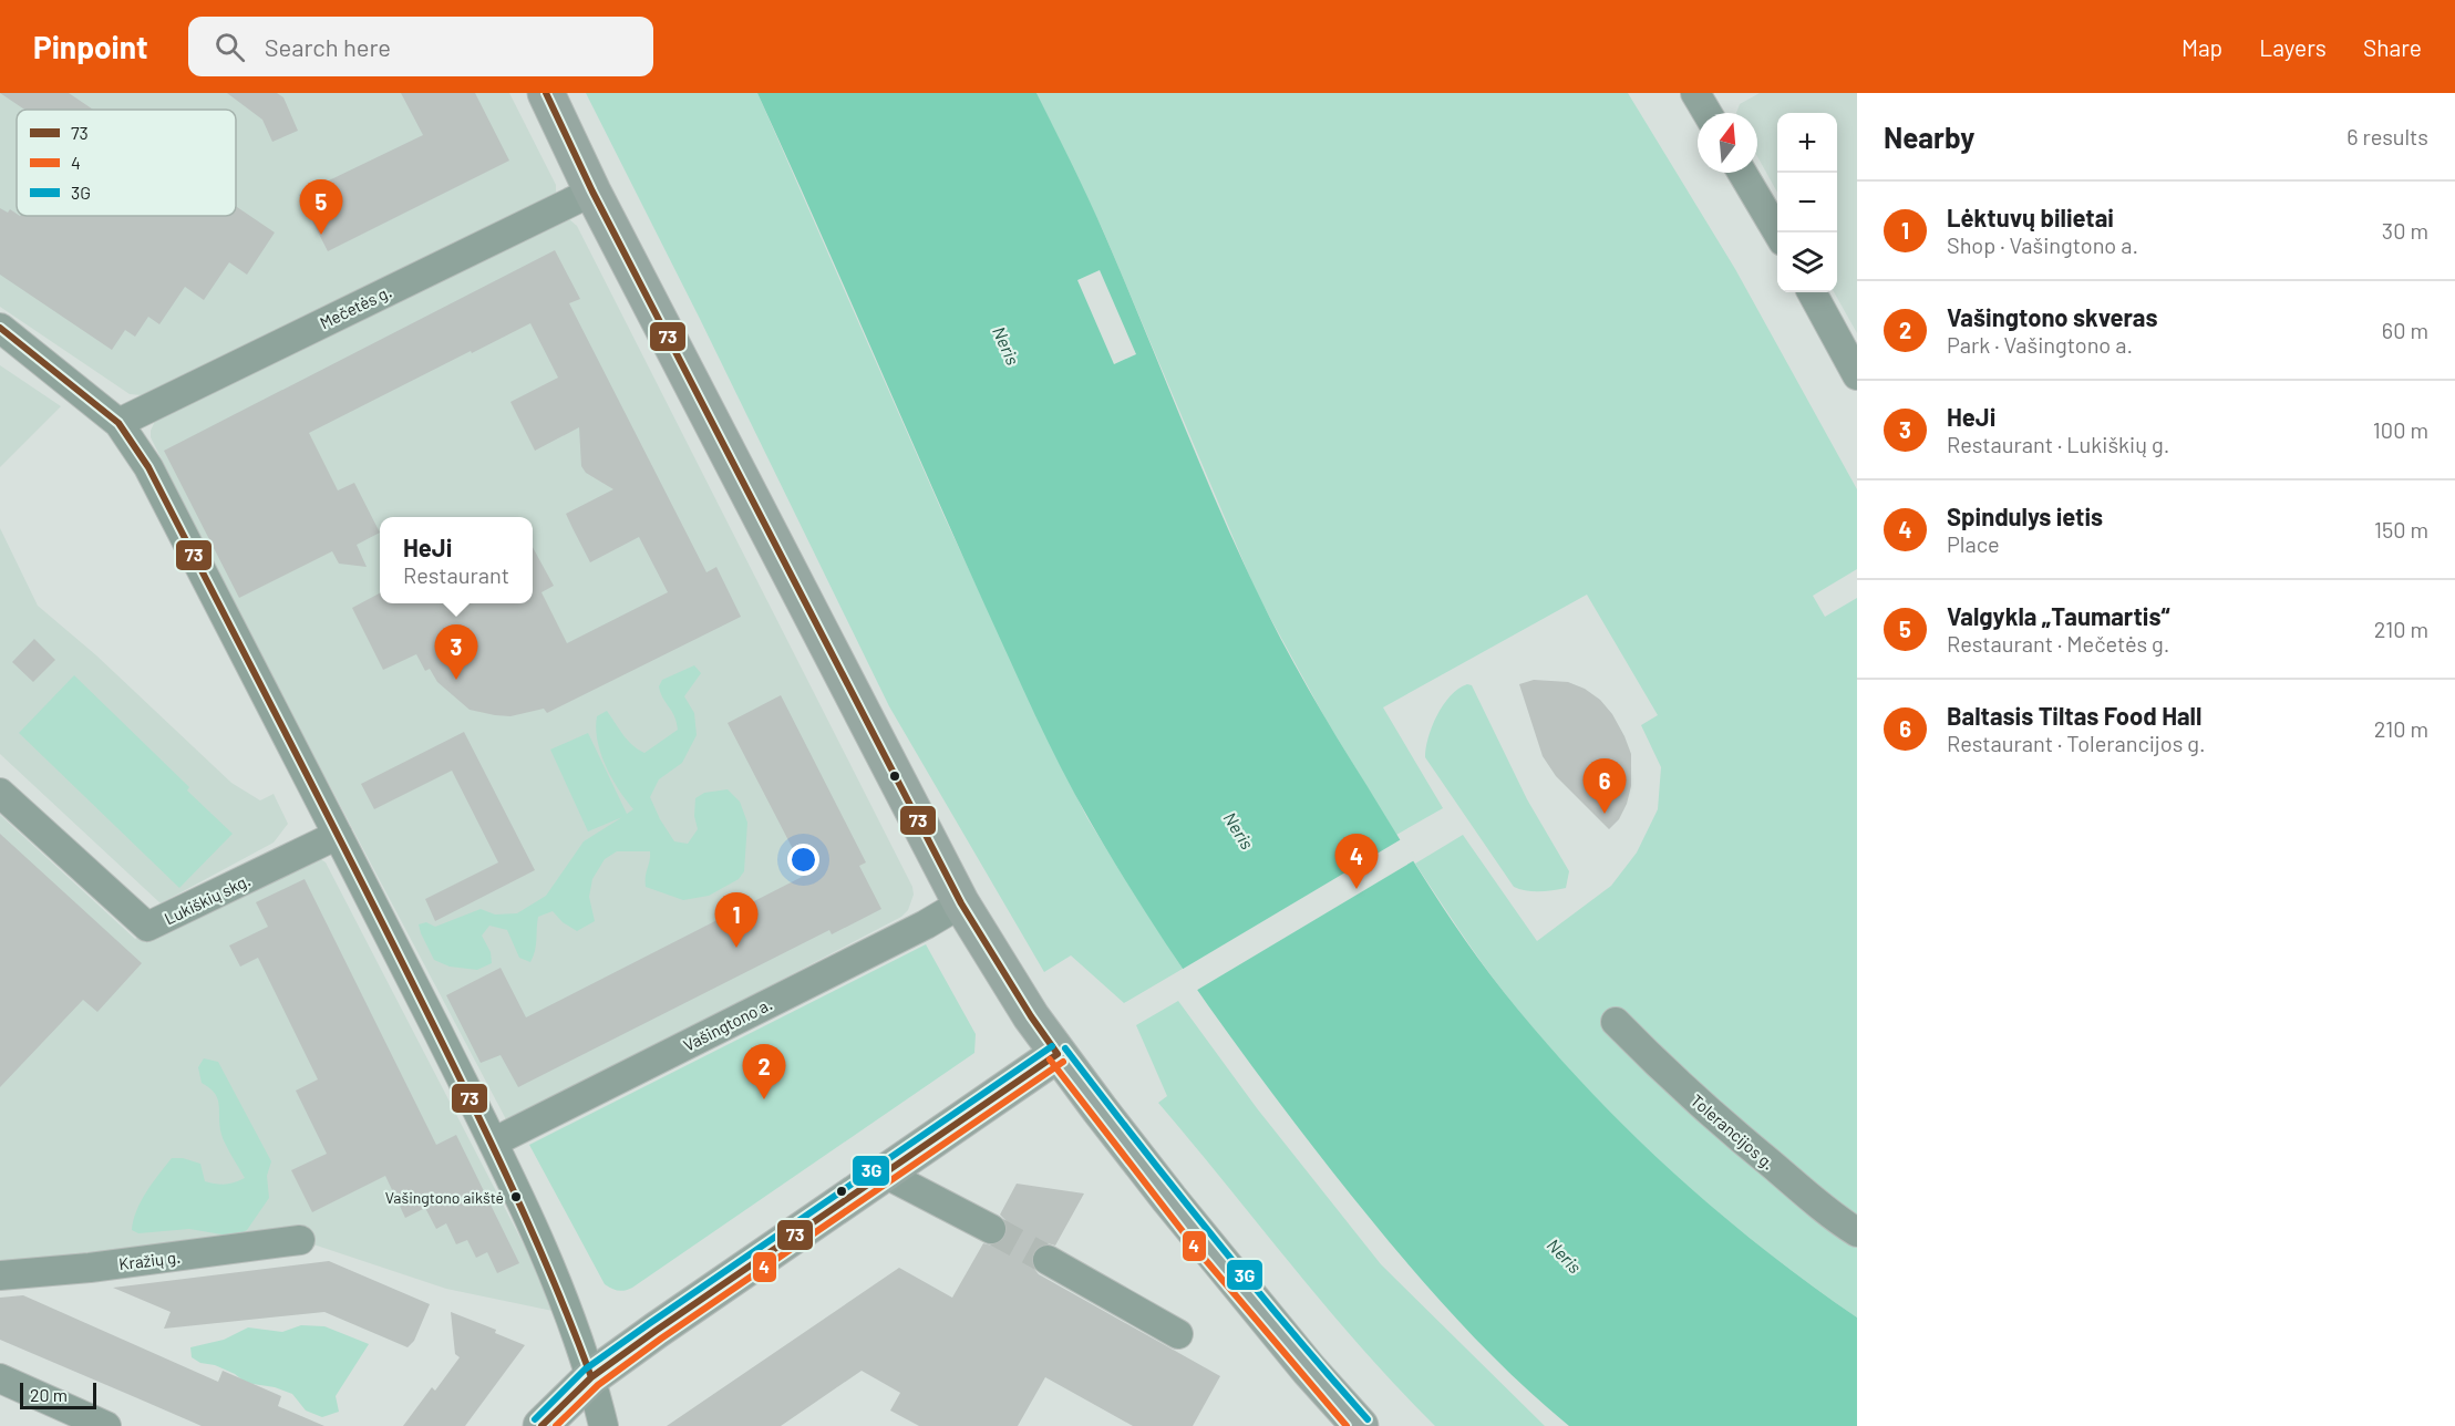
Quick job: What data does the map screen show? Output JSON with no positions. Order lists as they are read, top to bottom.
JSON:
{
  "streets": {
    "street": [
      "Mečetės g.",
      "Lukiškių skg.",
      "Vašingtono a.",
      "Tolerancijos g.",
      "Kražių g."
    ]
  },
  "water": ["Neris"],
  "places": ["Vašingtono aikštė"],
  "lines": ["transit line 73", "transit line 3G", "transit line 4"],
  "legend": ["73", "4", "3G"],
  "scale_bar": "20 m",
  "north": "top",
  "page": {
    "header": "Pinpoint",
    "search": "Search here",
    "nav": ["Map", "Layers", "Share"],
    "heading": ["Nearby", "6 results"],
    "map_buttons": ["+", "−"],
    "pins": [
      "5",
      "3",
      "6",
      "4",
      "1",
      "2"
    ],
    "list": [
      {
        "mark": "1",
        "name": "Lėktuvų bilietai",
        "note": "Shop · Vašingtono a.",
        "value": "30 m"
      },
      {
        "mark": "2",
        "name": "Vašingtono skveras",
        "note": "Park · Vašingtono a.",
        "value": "60 m"
      },
      {
        "mark": "3",
        "name": "HeJi",
        "note": "Restaurant · Lukiškių g.",
        "value": "100 m"
      },
      {
        "mark": "4",
        "name": "Spindulys ietis",
        "note": "Place",
        "value": "150 m"
      },
      {
        "mark": "5",
        "name": "Valgykla „Taumartis“",
        "note": "Restaurant · Mečetės g.",
        "value": "210 m"
      },
      {
        "mark": "6",
        "name": "Baltasis Tiltas Food Hall",
        "note": "Restaurant · Tolerancijos g.",
        "value": "210 m"
      }
    ],
    "popup": ["HeJi", "Restaurant"],
    "scale": "20 m"
  }
}
